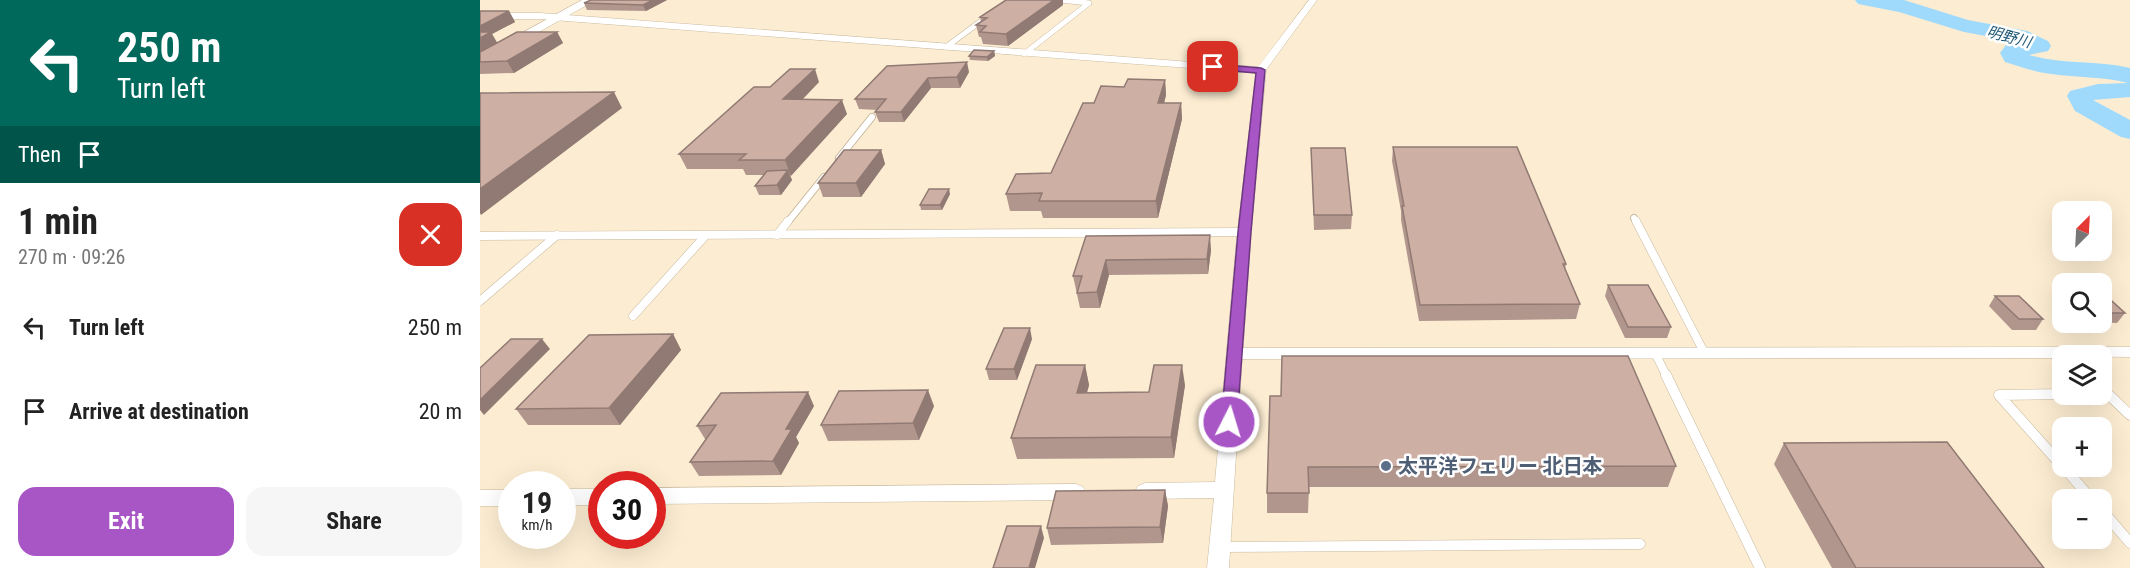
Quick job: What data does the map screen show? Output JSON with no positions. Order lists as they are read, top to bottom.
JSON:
{
  "water": ["明野川"],
  "places": ["太平洋フェリー 北日本"],
  "north": "top right",
  "page": {
    "turn": ["250 m", "Turn left"],
    "then": "Then",
    "heading": ["1 min", "270 m · 09:26"],
    "map_buttons": ["+", "−"],
    "list": [
      {
        "name": "Turn left",
        "value": "250 m"
      },
      {
        "name": "Arrive at destination",
        "value": "20 m"
      }
    ],
    "speed": "19 km/h",
    "limit": "30",
    "buttons": ["Exit", "Share"]
  }
}
